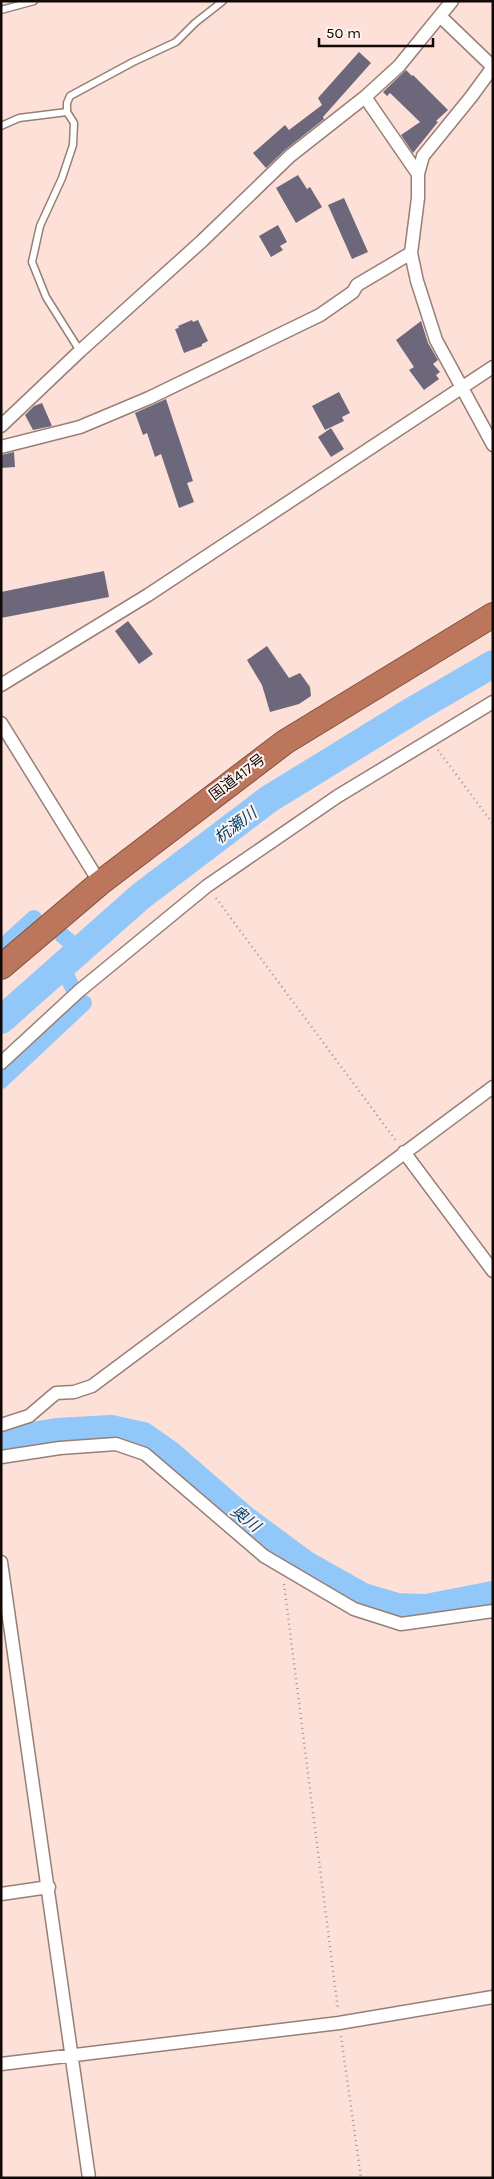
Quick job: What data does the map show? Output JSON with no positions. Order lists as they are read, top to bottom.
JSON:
{
  "streets": {
    "highway": ["国道417号"]
  },
  "water": ["杭瀬川", "奥川"],
  "scale_bar": "50 m"
}
